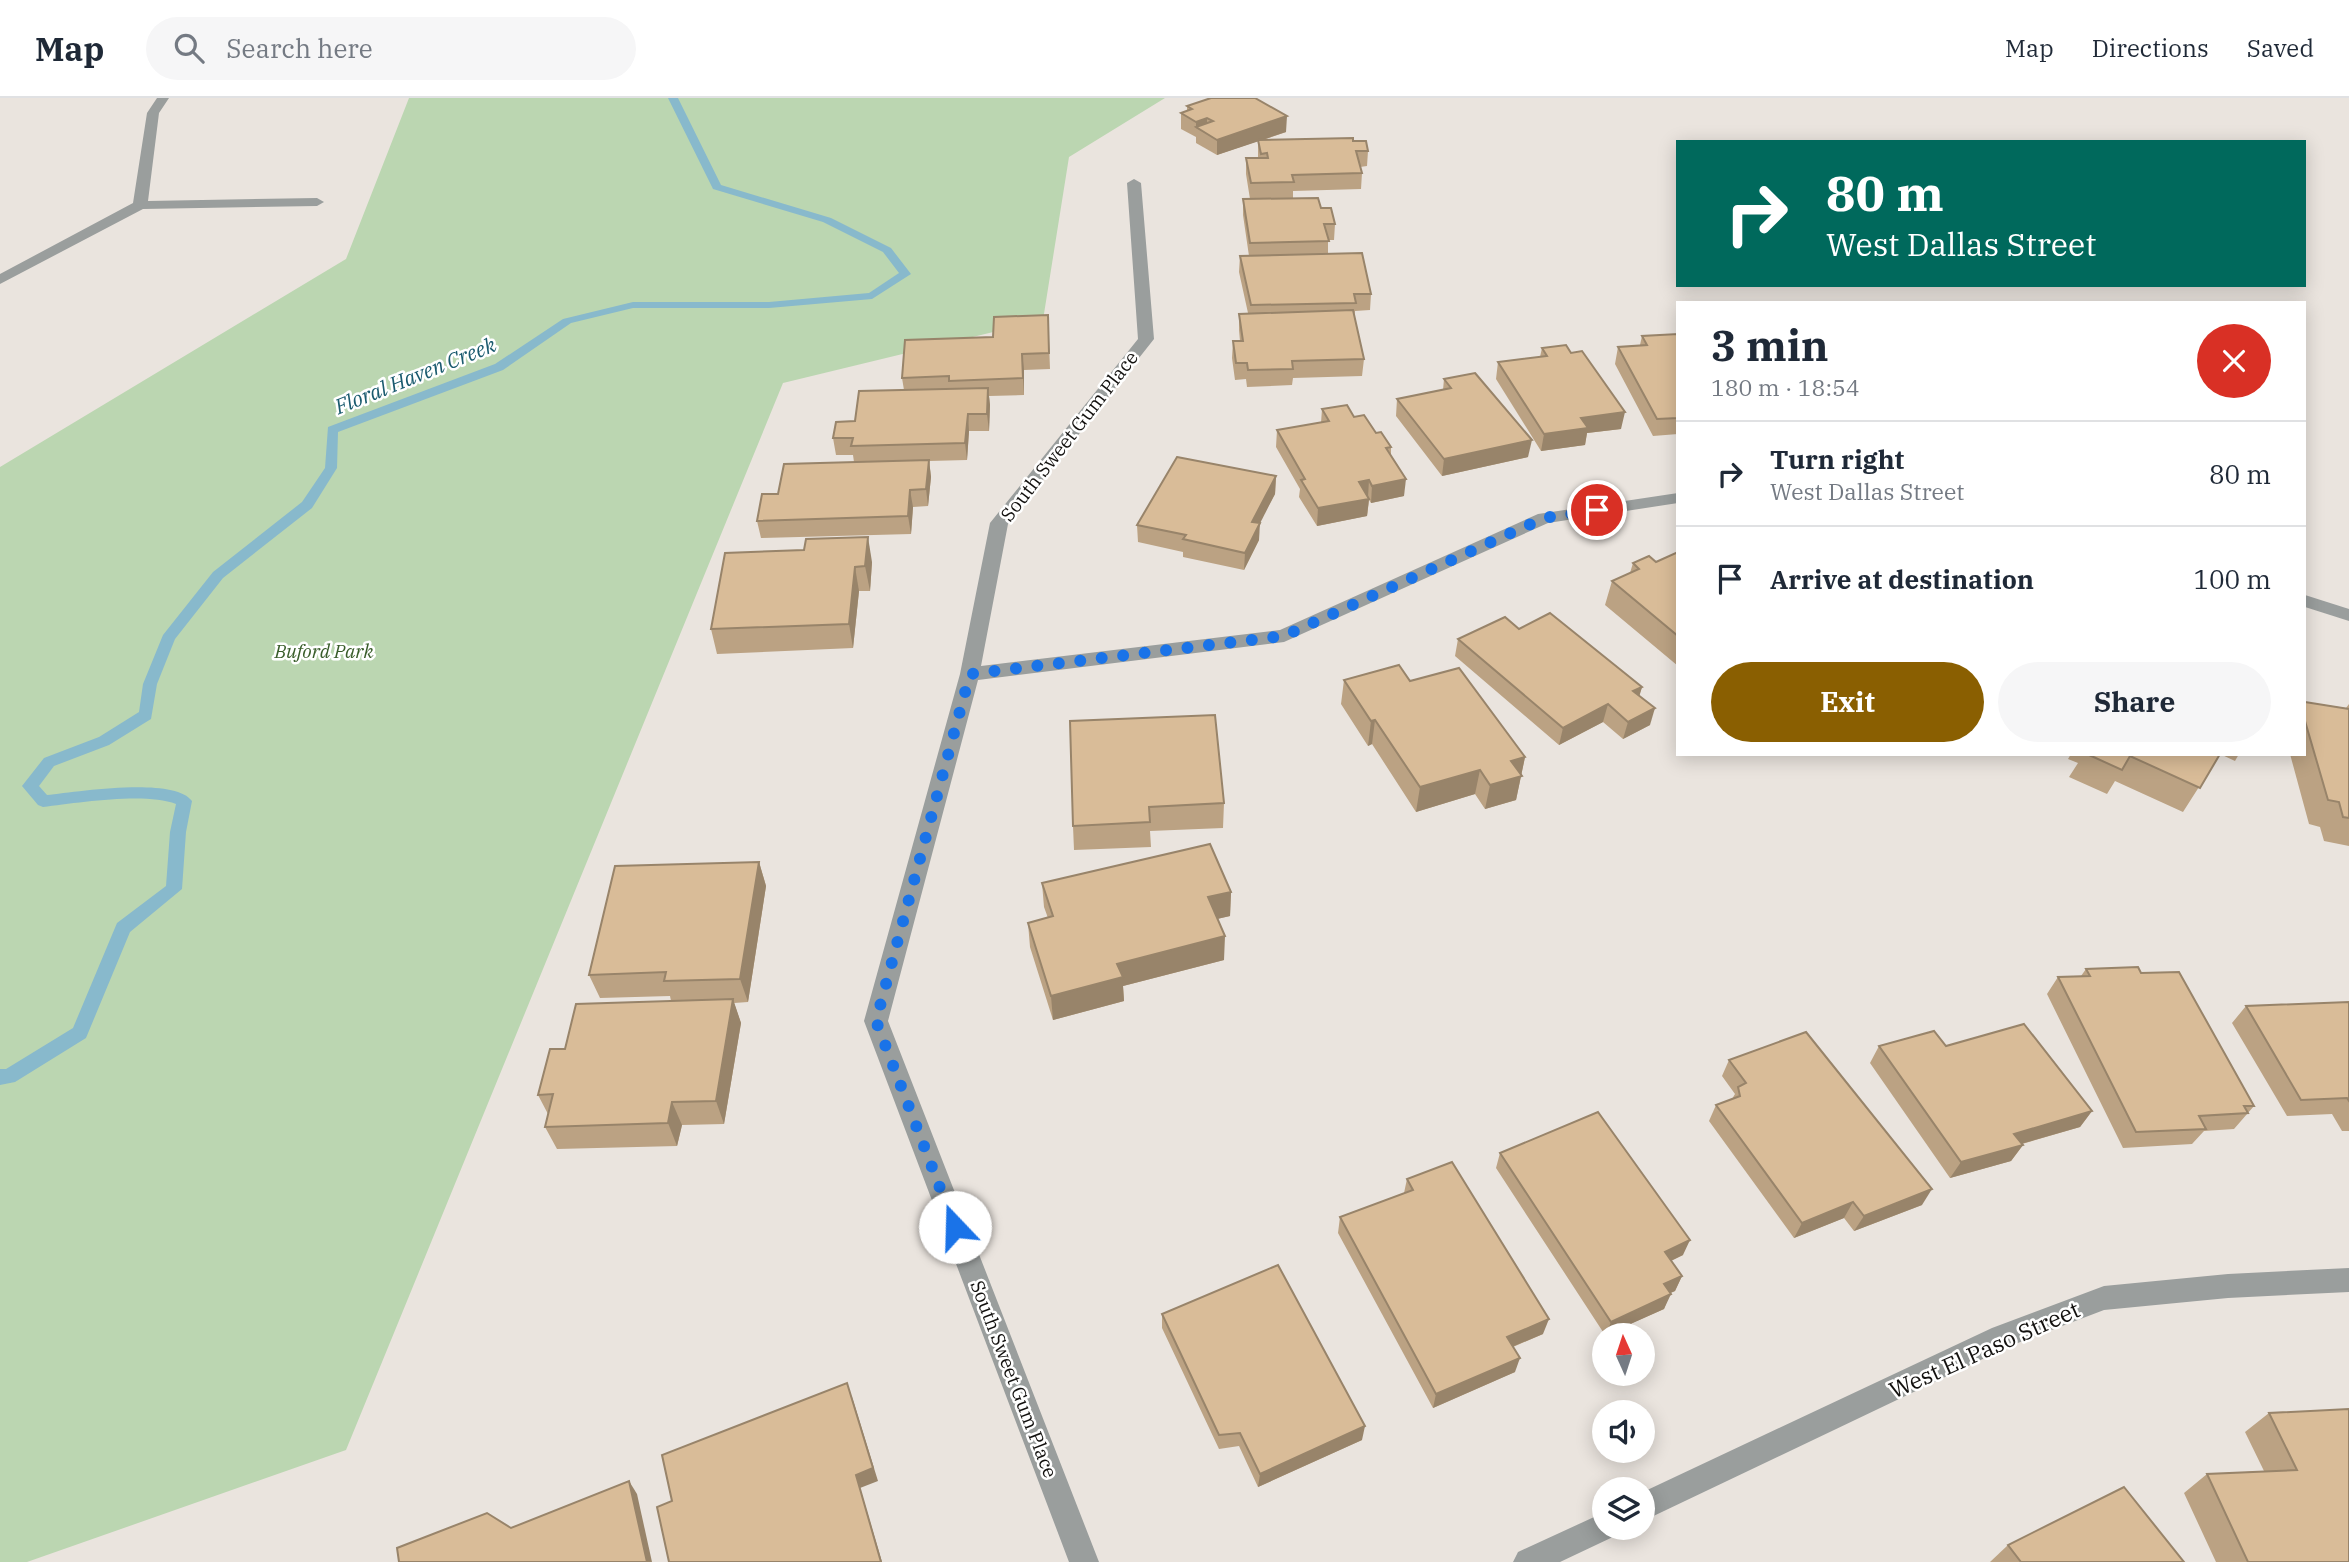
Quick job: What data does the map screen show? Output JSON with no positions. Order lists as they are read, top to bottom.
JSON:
{
  "streets": {
    "street": ["South Sweet Gum Place", "West El Paso Street"]
  },
  "water": ["Floral Haven Creek"],
  "parks": ["Buford Park"],
  "north": "top",
  "page": {
    "header": "Map",
    "search": "Search here",
    "nav": ["Map", "Directions", "Saved"],
    "turn": ["80 m", "West Dallas Street"],
    "heading": ["3 min", "180 m · 18:54"],
    "list": [
      {
        "name": "Turn right",
        "note": "West Dallas Street",
        "value": "80 m"
      },
      {
        "name": "Arrive at destination",
        "value": "100 m"
      }
    ],
    "buttons": ["Exit", "Share"]
  }
}
